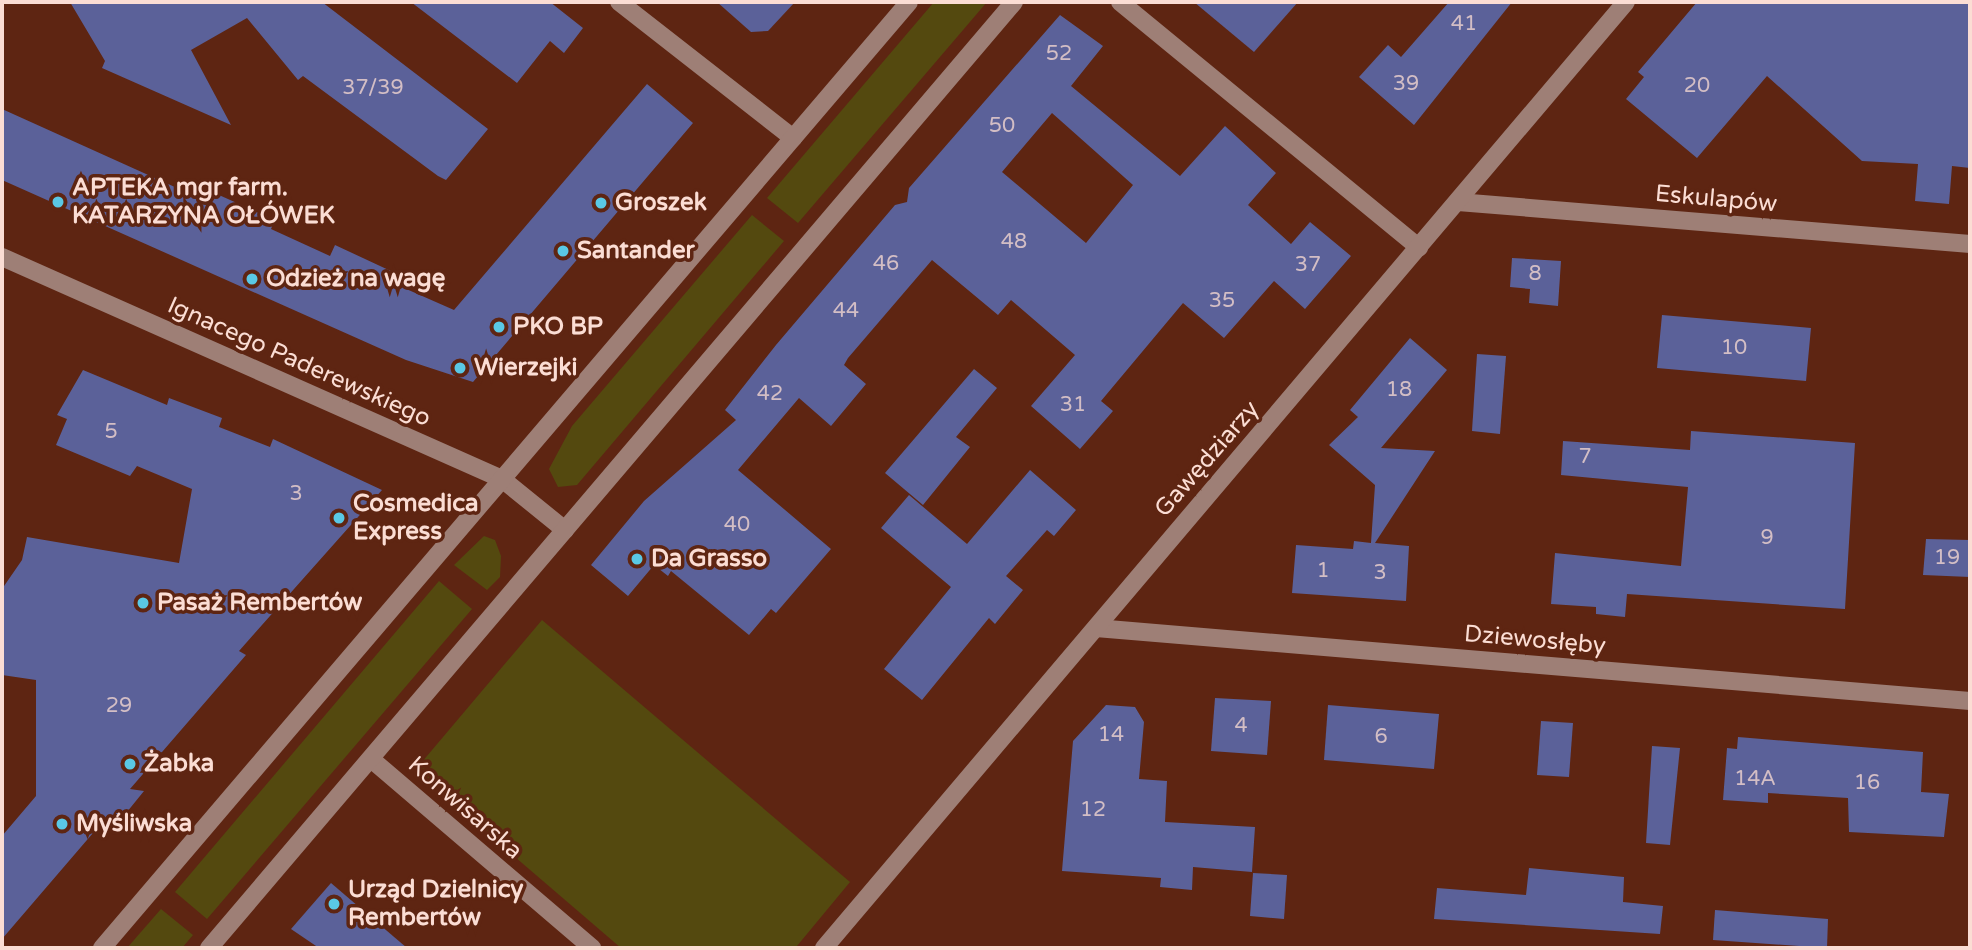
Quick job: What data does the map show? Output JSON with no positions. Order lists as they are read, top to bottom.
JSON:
{
  "streets": {
    "street": [
      "Eskulapów",
      "Ignacego Paderewskiego",
      "Gawędziarzy",
      "Dziewosłęby",
      "Konwisarska"
    ]
  },
  "crossings": [
    ["Eskulapów", "Gawędziarzy"],
    ["Gawędziarzy", "Dziewosłęby"]
  ],
  "places": [
    "APTEKA mgr farm. KATARZYNA OŁÓWEK",
    "Groszek",
    "Santander",
    "Odzież na wagę",
    "PKO BP",
    "Wierzejki",
    "Cosmedica Express",
    "Da Grasso",
    "Pasaż Rembertów",
    "Żabka",
    "Myśliwska",
    "Urząd Dzielnicy Rembertów"
  ],
  "house_numbers": [
    "41",
    "52",
    "39",
    "20",
    "37/39",
    "50",
    "48",
    "46",
    "37",
    "8",
    "35",
    "44",
    "10",
    "18",
    "42",
    "31",
    "5",
    "7",
    "3",
    "40",
    "9",
    "19",
    "1",
    "3",
    "29",
    "4",
    "14",
    "6",
    "14A",
    "16",
    "12"
  ]
}
